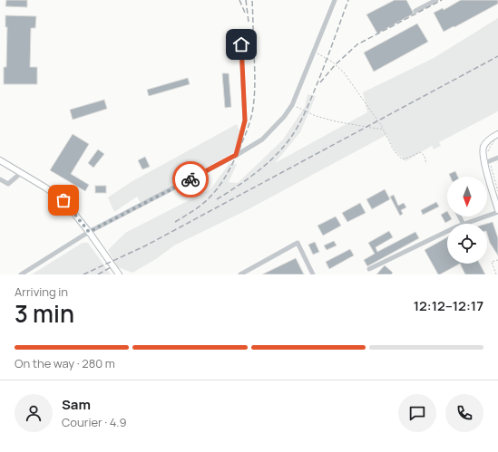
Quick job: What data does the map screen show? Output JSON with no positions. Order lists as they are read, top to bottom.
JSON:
{
  "north": "bottom",
  "page": {
    "heading": ["3 min", "Arriving in", "12:12–12:17"],
    "panel": ["Sam", "Courier · 4.9"],
    "bar": "On the way · 280 m"
  }
}
